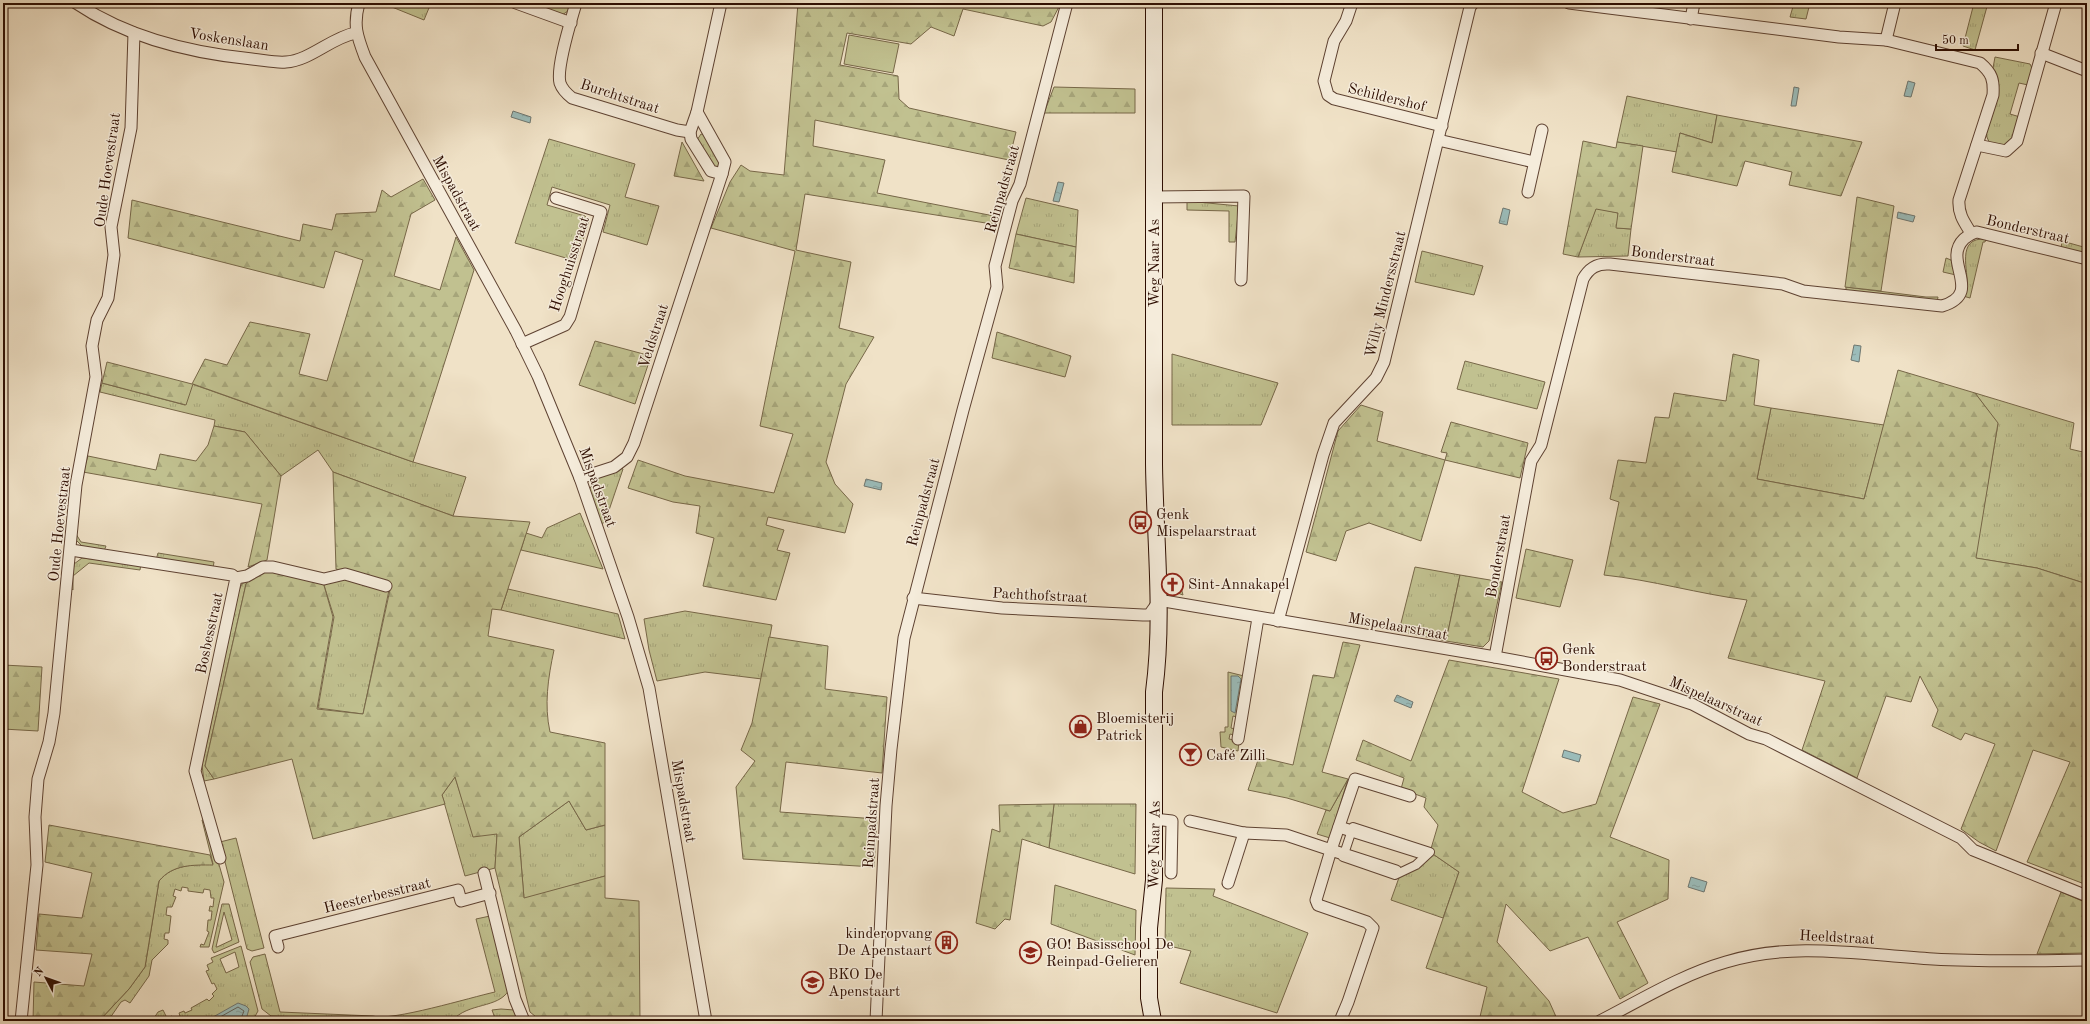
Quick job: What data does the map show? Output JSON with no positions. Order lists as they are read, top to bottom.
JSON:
{
  "streets": {
    "main road": ["Weg Naar As"],
    "street": [
      "Voskenslaan",
      "Burchtstraat",
      "Schildershof",
      "Oude Hoevestraat",
      "Reinpadstraat",
      "Mispadstraat",
      "Bonderstraat",
      "Hooghuisstraat",
      "Willy Mindersstraat",
      "Veldstraat",
      "Pachthofstraat",
      "Mispelaarstraat",
      "Bosbesstraat",
      "Heesterbesstraat",
      "Heeldstraat"
    ]
  },
  "crossings": [
    ["Voskenslaan", "Oude Hoevestraat"],
    ["Voskenslaan", "Mispadstraat"],
    ["Schildershof", "Willy Mindersstraat"],
    ["Oude Hoevestraat", "Bosbesstraat"],
    ["Reinpadstraat", "Pachthofstraat"],
    ["Mispadstraat", "Hooghuisstraat"],
    ["Mispadstraat", "Veldstraat"],
    ["Bonderstraat", "Mispelaarstraat"],
    ["Weg Naar As", "Pachthofstraat"],
    ["Weg Naar As", "Mispelaarstraat"],
    ["Willy Mindersstraat", "Mispelaarstraat"]
  ],
  "places": {
    "bus stop": ["Genk Mispelaarstraat", "Genk Bonderstraat"],
    "church": ["Sint-Annakapel"],
    "shop": ["Bloemisterij Patrick"],
    "bar": ["Café Zilli"],
    "building": ["kinderopvang De Apenstaart"],
    "school or university": ["GO! Basisschool De Reinpad-Gelieren", "BKO De Apenstaart"]
  },
  "scale_bar": "50 m",
  "north": "top left"
}
